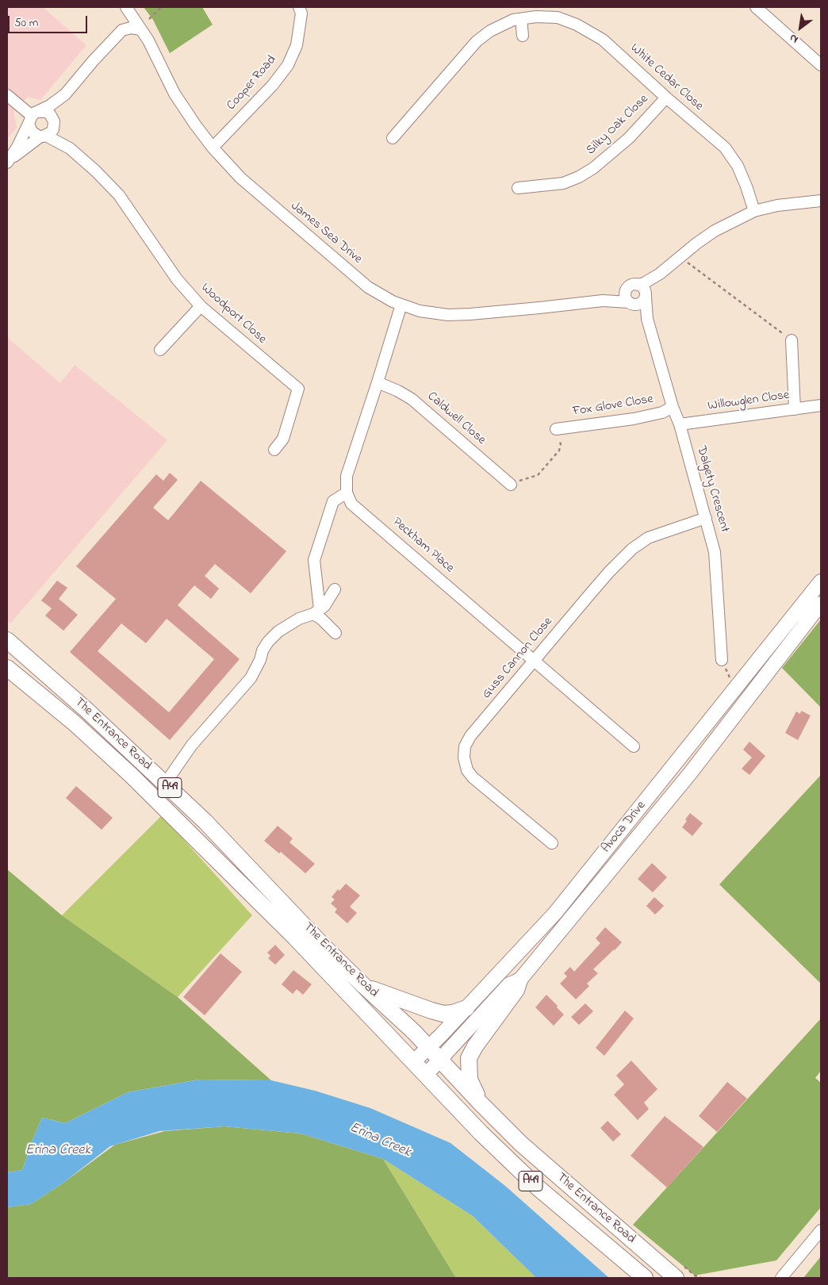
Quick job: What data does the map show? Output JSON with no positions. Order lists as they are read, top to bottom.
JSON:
{
  "streets": {
    "highway": ["The Entrance Road", "A49"],
    "main road": ["Avoca Drive"],
    "street": [
      "White Cedar Close",
      "Cooper Road",
      "Silky Oak Close",
      "James Sea Drive",
      "Woodport Close",
      "Willowglen Close",
      "Fox Glove Close",
      "Caldwell Close",
      "Dalgety Crescent",
      "Peckham Place",
      "Guss Cannon Close"
    ]
  },
  "crossings": [
    ["White Cedar Close", "Silky Oak Close"],
    ["Cooper Road", "James Sea Drive"],
    ["James Sea Drive", "Dalgety Crescent"],
    ["Willowglen Close", "Dalgety Crescent"],
    ["Fox Glove Close", "Dalgety Crescent"],
    ["Dalgety Crescent", "Guss Cannon Close"],
    ["Peckham Place", "Guss Cannon Close"],
    ["The Entrance Road", "Avoca Drive"]
  ],
  "water": ["Erina Creek"],
  "scale_bar": "50 m",
  "north": "bottom left"
}
